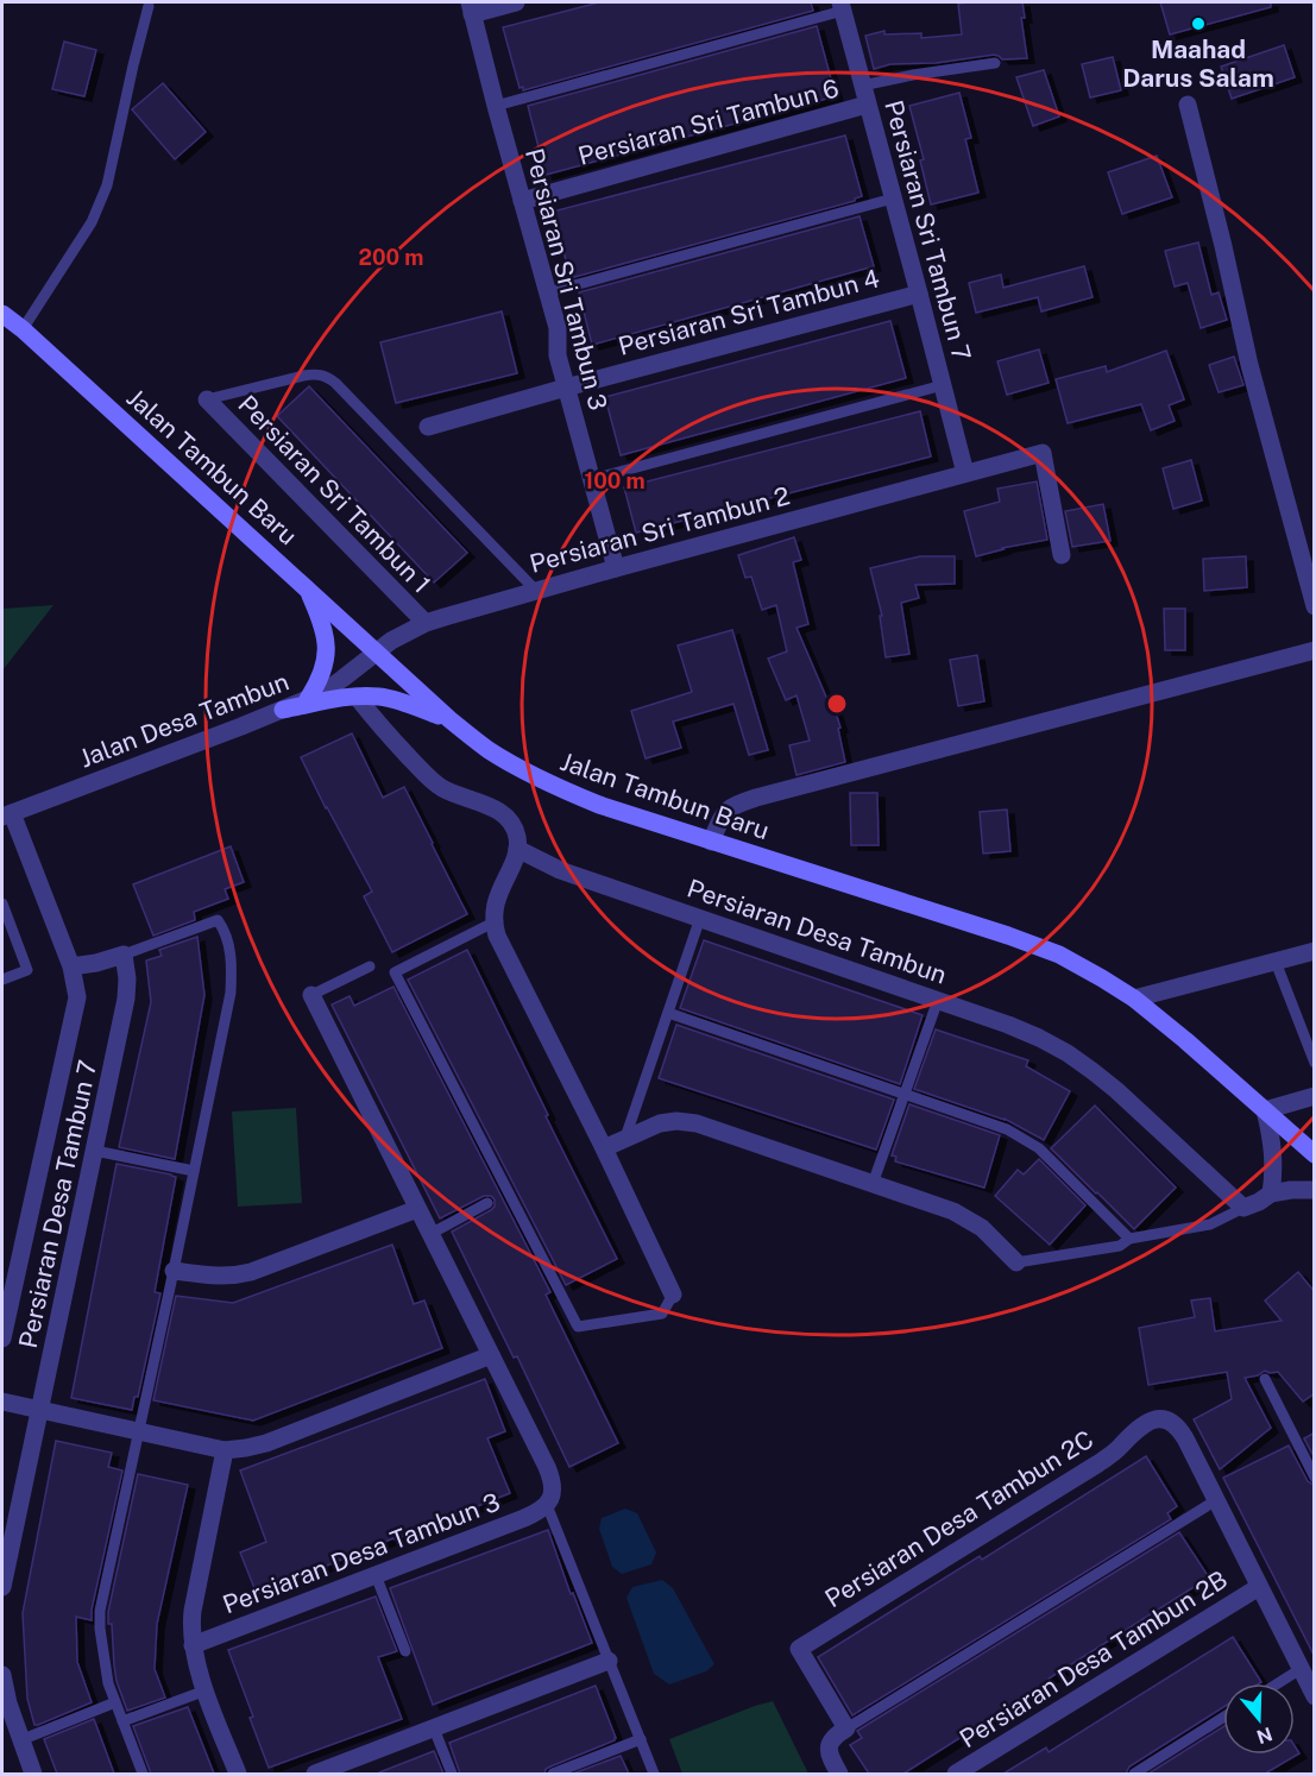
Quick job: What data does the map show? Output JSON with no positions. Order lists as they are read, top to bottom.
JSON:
{
  "streets": {
    "main road": ["Jalan Tambun Baru"],
    "street": [
      "Persiaran Sri Tambun 6",
      "Persiaran Sri Tambun 7",
      "Persiaran Sri Tambun 3",
      "Persiaran Sri Tambun 4",
      "Persiaran Sri Tambun 1",
      "Persiaran Sri Tambun 2",
      "Jalan Desa Tambun",
      "Persiaran Desa Tambun",
      "Persiaran Desa Tambun 7",
      "Persiaran Desa Tambun 2C",
      "Persiaran Desa Tambun 3",
      "Persiaran Desa Tambun 2B"
    ]
  },
  "crossings": [
    ["Persiaran Sri Tambun 6", "Persiaran Sri Tambun 7"],
    ["Persiaran Sri Tambun 6", "Persiaran Sri Tambun 3"],
    ["Persiaran Sri Tambun 7", "Persiaran Sri Tambun 4"],
    ["Persiaran Sri Tambun 7", "Persiaran Sri Tambun 2"],
    ["Persiaran Sri Tambun 3", "Persiaran Sri Tambun 4"],
    ["Persiaran Sri Tambun 3", "Persiaran Sri Tambun 2"],
    ["Jalan Tambun Baru", "Persiaran Sri Tambun 2"],
    ["Jalan Tambun Baru", "Jalan Desa Tambun"],
    ["Persiaran Sri Tambun 1", "Persiaran Sri Tambun 2"],
    ["Persiaran Sri Tambun 2", "Jalan Desa Tambun"],
    ["Jalan Desa Tambun", "Persiaran Desa Tambun 7"]
  ],
  "places": ["Maahad Darus Salam"],
  "north": "bottom",
  "rings": ["200 m", "100 m"]
}
